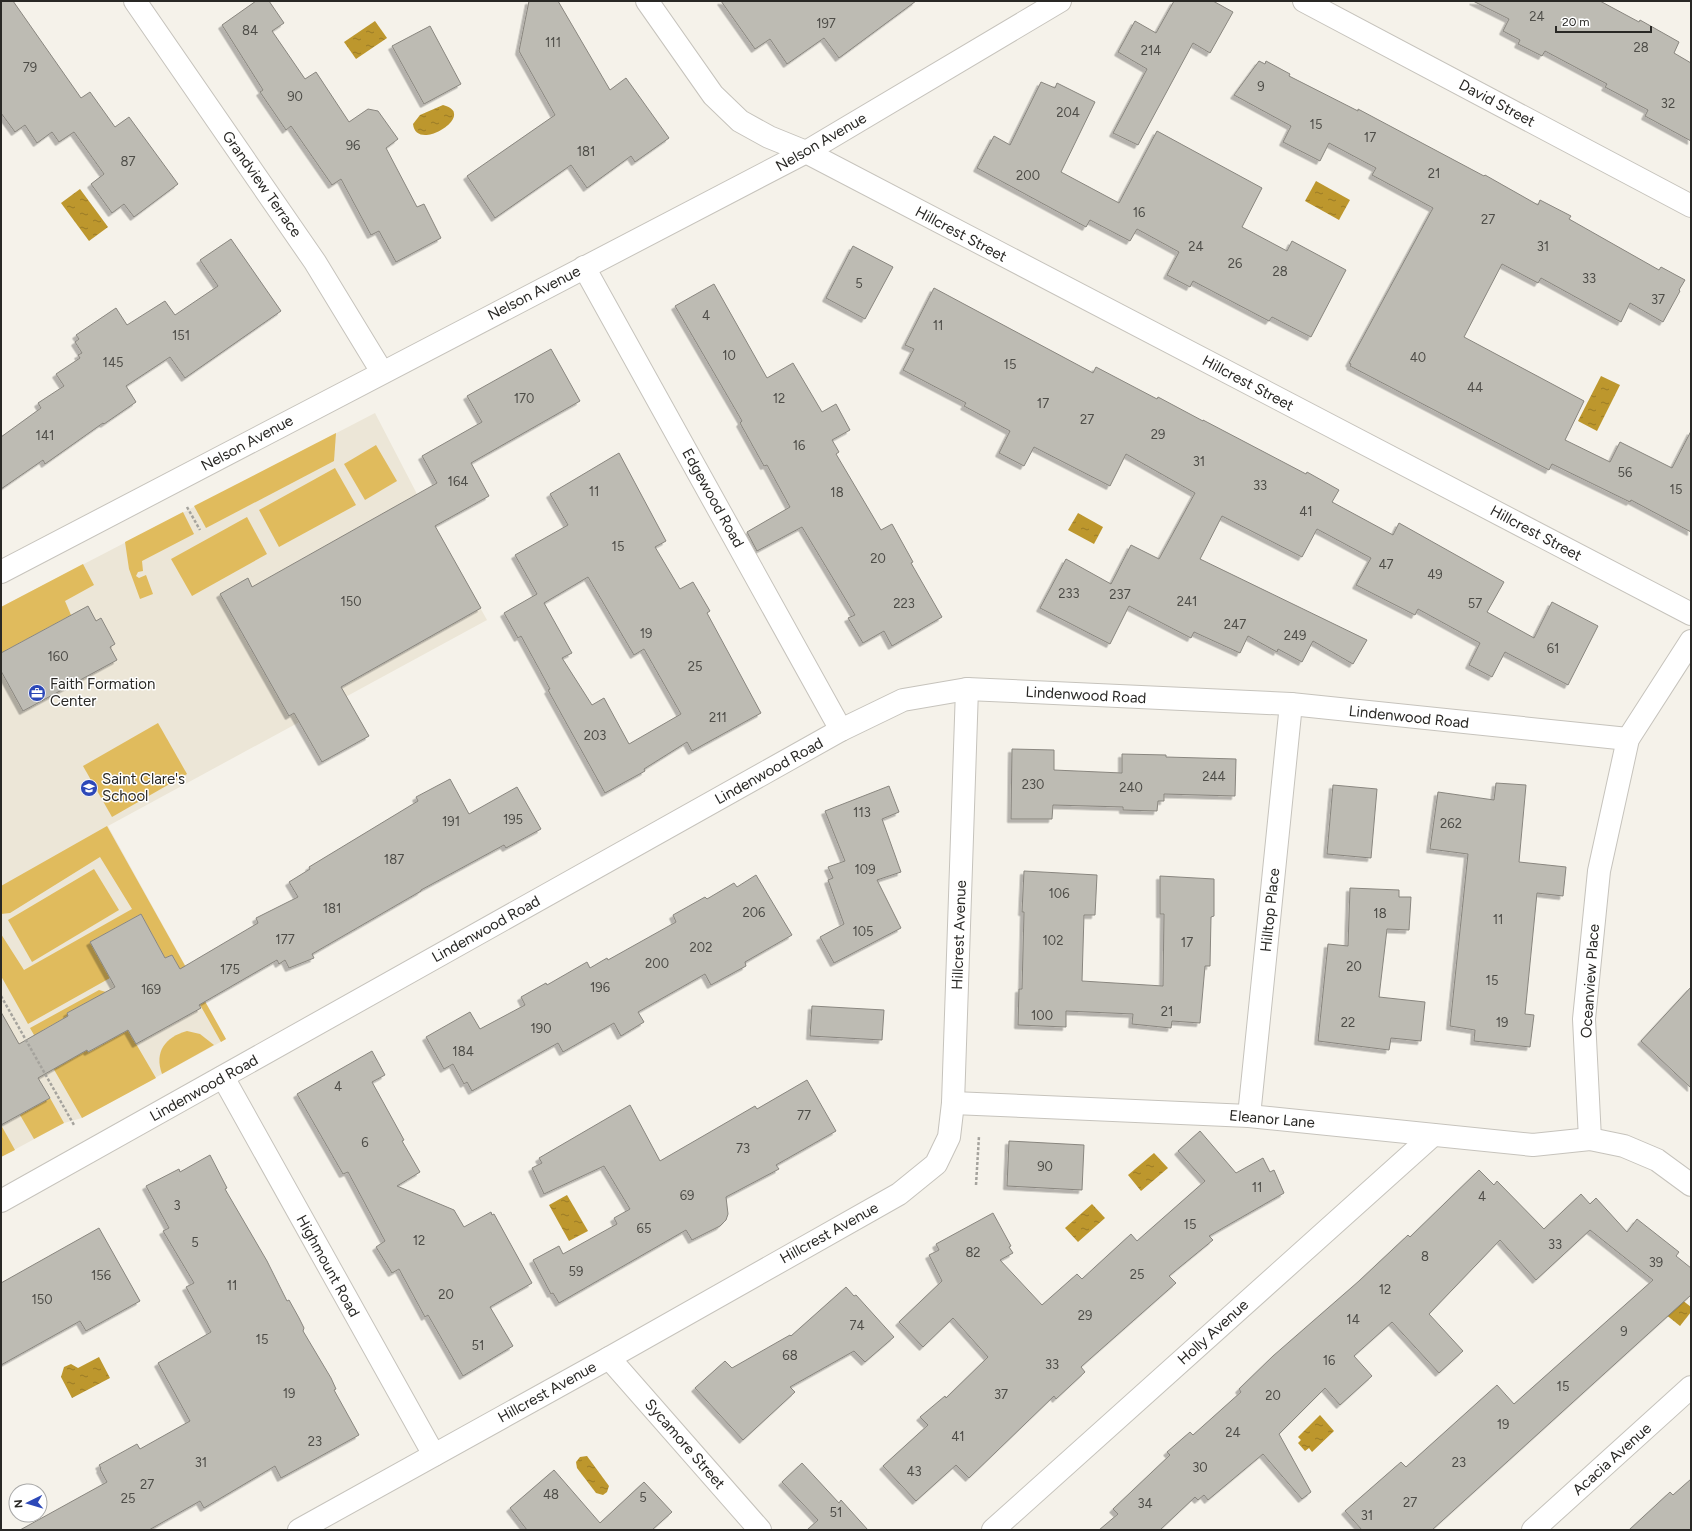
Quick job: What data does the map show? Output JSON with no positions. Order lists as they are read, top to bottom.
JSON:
{
  "streets": {
    "street": [
      "David Street",
      "Nelson Avenue",
      "Grandview Terrace",
      "Hillcrest Street",
      "Edgewood Road",
      "Lindenwood Road",
      "Hilltop Place",
      "Hillcrest Avenue",
      "Oceanview Place",
      "Eleanor Lane",
      "Highmount Road",
      "Holly Avenue",
      "Sycamore Street",
      "Acacia Avenue"
    ]
  },
  "crossings": [
    ["Nelson Avenue", "Grandview Terrace"],
    ["Nelson Avenue", "Hillcrest Street"],
    ["Nelson Avenue", "Edgewood Road"],
    ["Edgewood Road", "Lindenwood Road"],
    ["Lindenwood Road", "Hilltop Place"],
    ["Lindenwood Road", "Hillcrest Avenue"],
    ["Lindenwood Road", "Oceanview Place"],
    ["Lindenwood Road", "Highmount Road"],
    ["Hilltop Place", "Eleanor Lane"],
    ["Hillcrest Avenue", "Eleanor Lane"],
    ["Hillcrest Avenue", "Highmount Road"],
    ["Hillcrest Avenue", "Sycamore Street"],
    ["Oceanview Place", "Eleanor Lane"],
    ["Eleanor Lane", "Holly Avenue"]
  ],
  "places": {
    "office": ["Faith Formation Center"],
    "school or university": ["Saint Clare's School"]
  },
  "house_numbers": [
    "24",
    "197",
    "84",
    "111",
    "28",
    "214",
    "79",
    "9",
    "90",
    "32",
    "204",
    "15",
    "17",
    "96",
    "181",
    "87",
    "21",
    "200",
    "16",
    "27",
    "24",
    "31",
    "26",
    "28",
    "33",
    "5",
    "37",
    "4",
    "11",
    "151",
    "10",
    "40",
    "145",
    "15",
    "44",
    "170",
    "12",
    "17",
    "27",
    "29",
    "141",
    "16",
    "31",
    "56",
    "164",
    "33",
    "15",
    "11",
    "18",
    "41",
    "15",
    "20",
    "47",
    "49",
    "233",
    "237",
    "150",
    "241",
    "223",
    "57",
    "247",
    "19",
    "249",
    "61",
    "160",
    "25",
    "211",
    "203",
    "244",
    "230",
    "240",
    "113",
    "195",
    "191",
    "262",
    "187",
    "109",
    "106",
    "181",
    "206",
    "18",
    "11",
    "105",
    "177",
    "102",
    "17",
    "202",
    "200",
    "20",
    "175",
    "15",
    "196",
    "169",
    "21",
    "100",
    "22",
    "19",
    "190",
    "184",
    "4",
    "77",
    "6",
    "73",
    "90",
    "11",
    "69",
    "4",
    "3",
    "15",
    "65",
    "12",
    "5",
    "33",
    "82",
    "8",
    "39",
    "59",
    "25",
    "156",
    "11",
    "12",
    "20",
    "150",
    "29",
    "14",
    "74",
    "9",
    "15",
    "51",
    "68",
    "16",
    "33",
    "15",
    "19",
    "37",
    "20",
    "19",
    "24",
    "41",
    "23",
    "31",
    "23",
    "30",
    "43",
    "27",
    "48",
    "5",
    "25",
    "27",
    "34",
    "51",
    "31"
  ],
  "scale_bar": "20 m",
  "north": "left"
}
